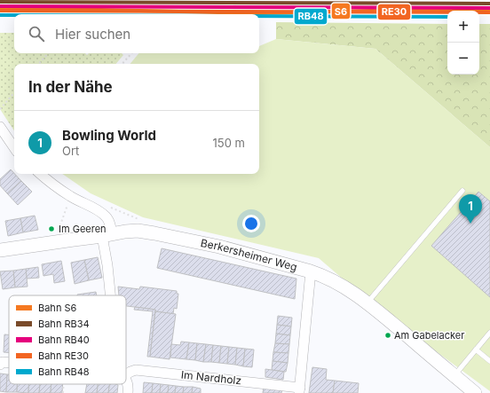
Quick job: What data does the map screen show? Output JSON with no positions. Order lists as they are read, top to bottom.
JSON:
{
  "streets": {
    "street": ["Berkersheimer Weg", "Im Nardholz"]
  },
  "places": ["Im Geeren", "Am Gabelacker"],
  "lines": [
    "rail line RB34",
    "rail line RB40",
    "rail line S6",
    "rail line RE30",
    "rail line RB48"
  ],
  "legend": [
    "Bahn S6",
    "Bahn RB34",
    "Bahn RB40",
    "Bahn RE30",
    "Bahn RB48"
  ],
  "page": {
    "map_buttons": ["+", "−"],
    "search": "Hier suchen",
    "heading": "In der Nähe",
    "list": [
      {
        "mark": "1",
        "name": "Bowling World",
        "note": "Ort",
        "value": "150 m"
      }
    ],
    "pins": "1"
  }
}
